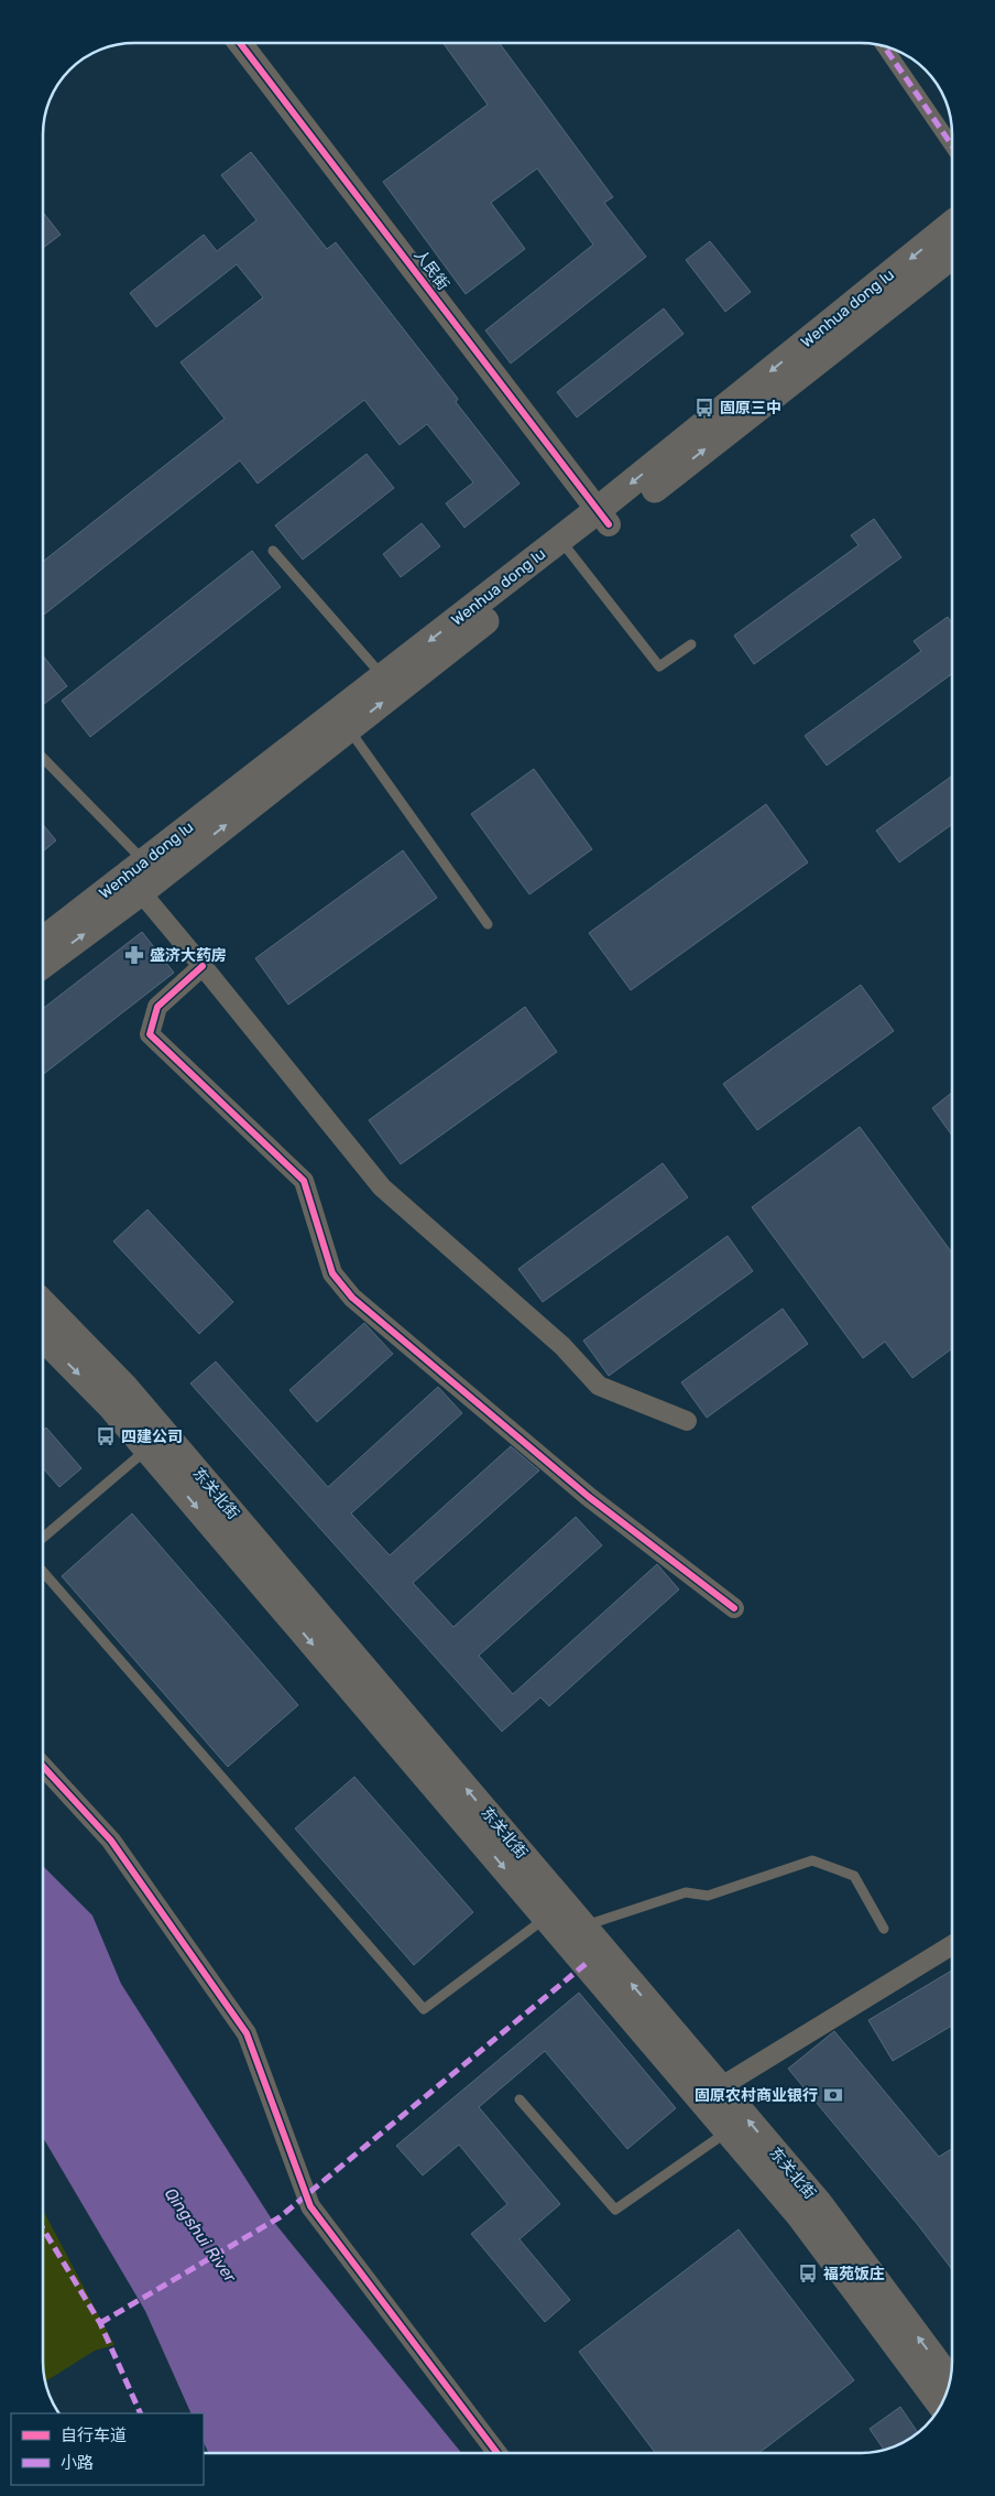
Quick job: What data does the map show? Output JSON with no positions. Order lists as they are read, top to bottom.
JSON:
{
  "streets": {
    "main road": ["Wenhua dong lu", "东关北街"],
    "street": ["人民街"]
  },
  "crossings": [
    ["人民街", "Wenhua dong lu"]
  ],
  "water": ["Qingshui River"],
  "places": {
    "bus stop": ["固原三中", "四建公司", "福苑饭庄"],
    "pharmacy": ["盛济大药房"],
    "bank": ["固原农村商业银行"]
  },
  "legend": ["自行车道", "小路"]
}
